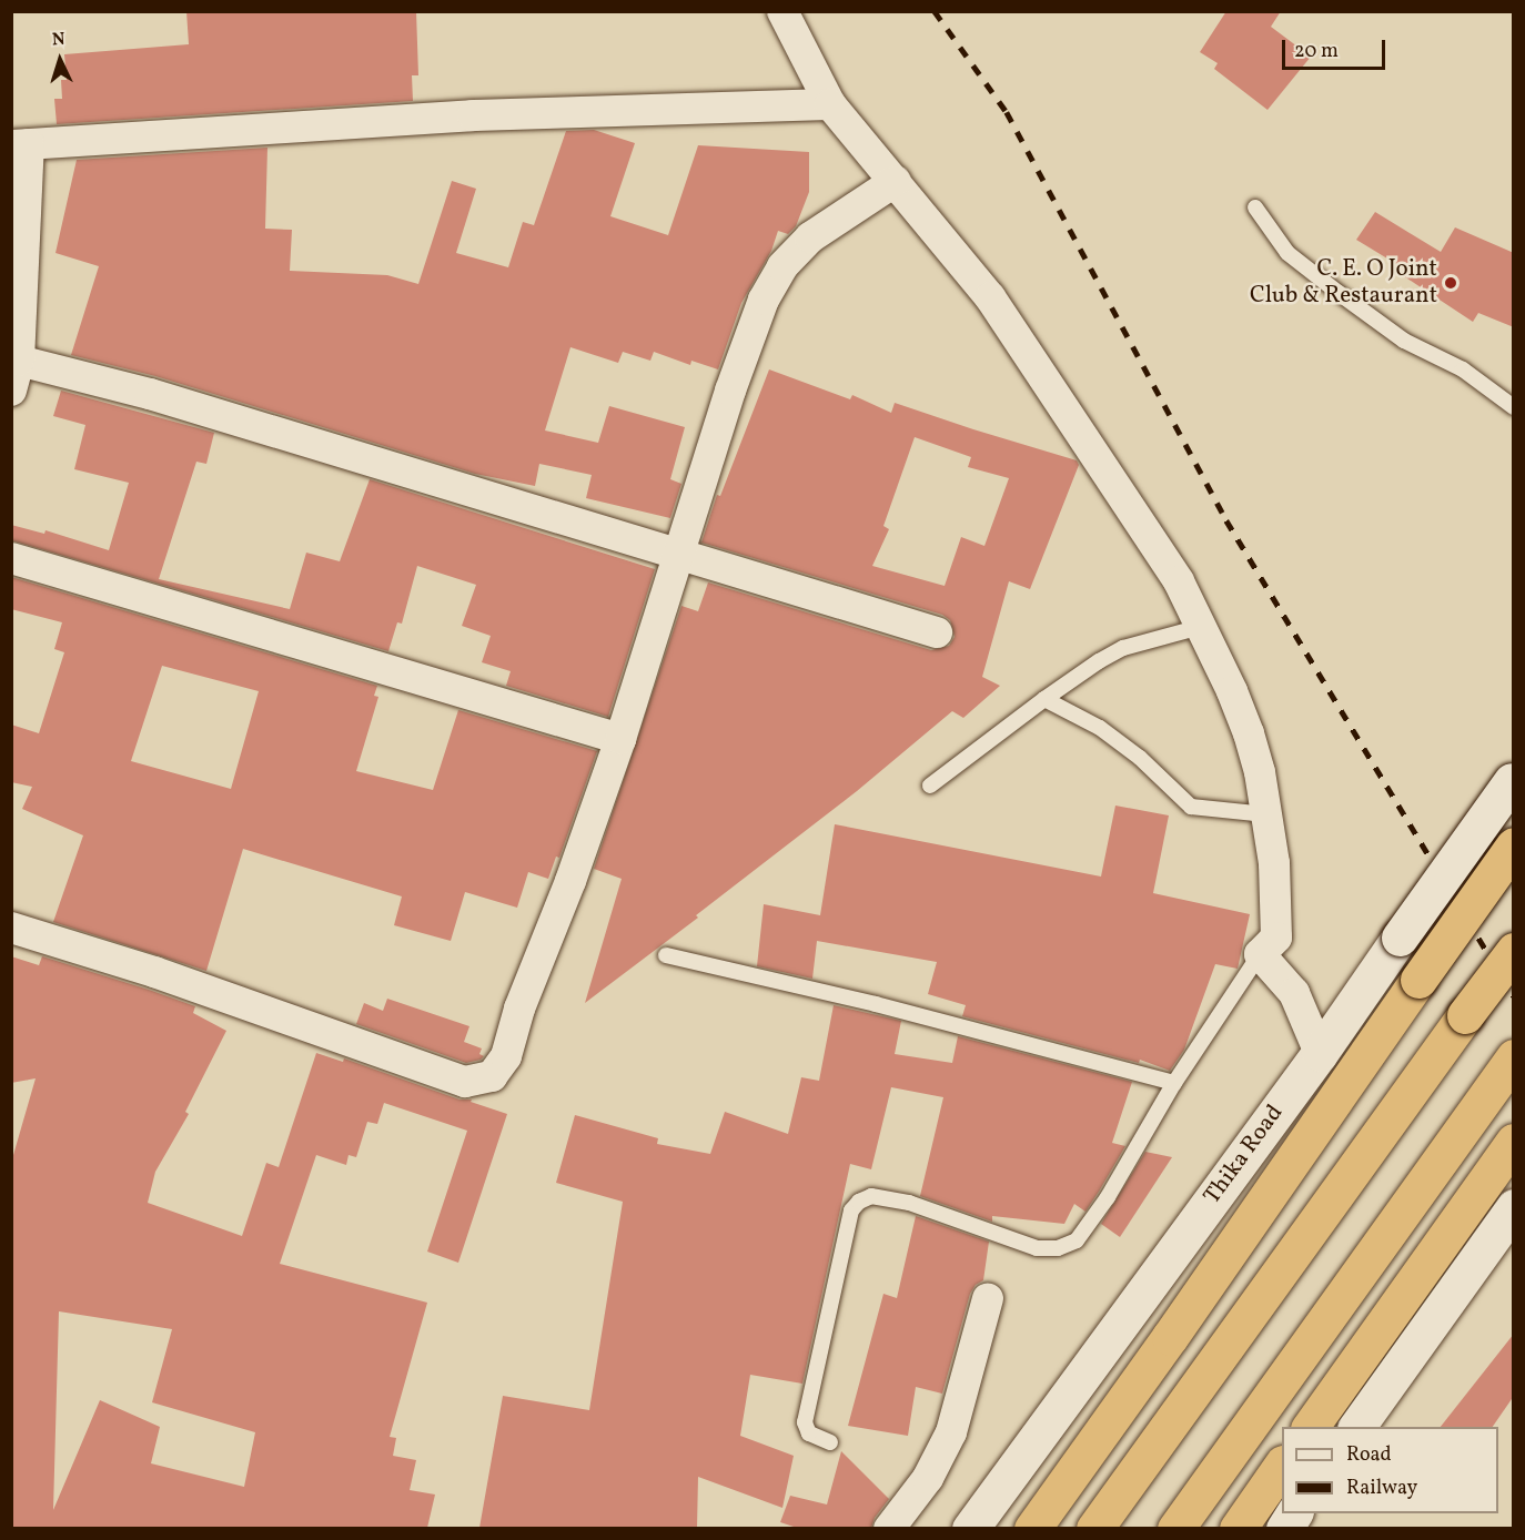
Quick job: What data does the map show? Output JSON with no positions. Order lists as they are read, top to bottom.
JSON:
{
  "streets": {
    "main road": ["Thika Road"]
  },
  "places": ["C. E. O Joint Club & Restaurant"],
  "legend": ["Road", "Railway"],
  "scale_bar": "20 m",
  "north": "top"
}
